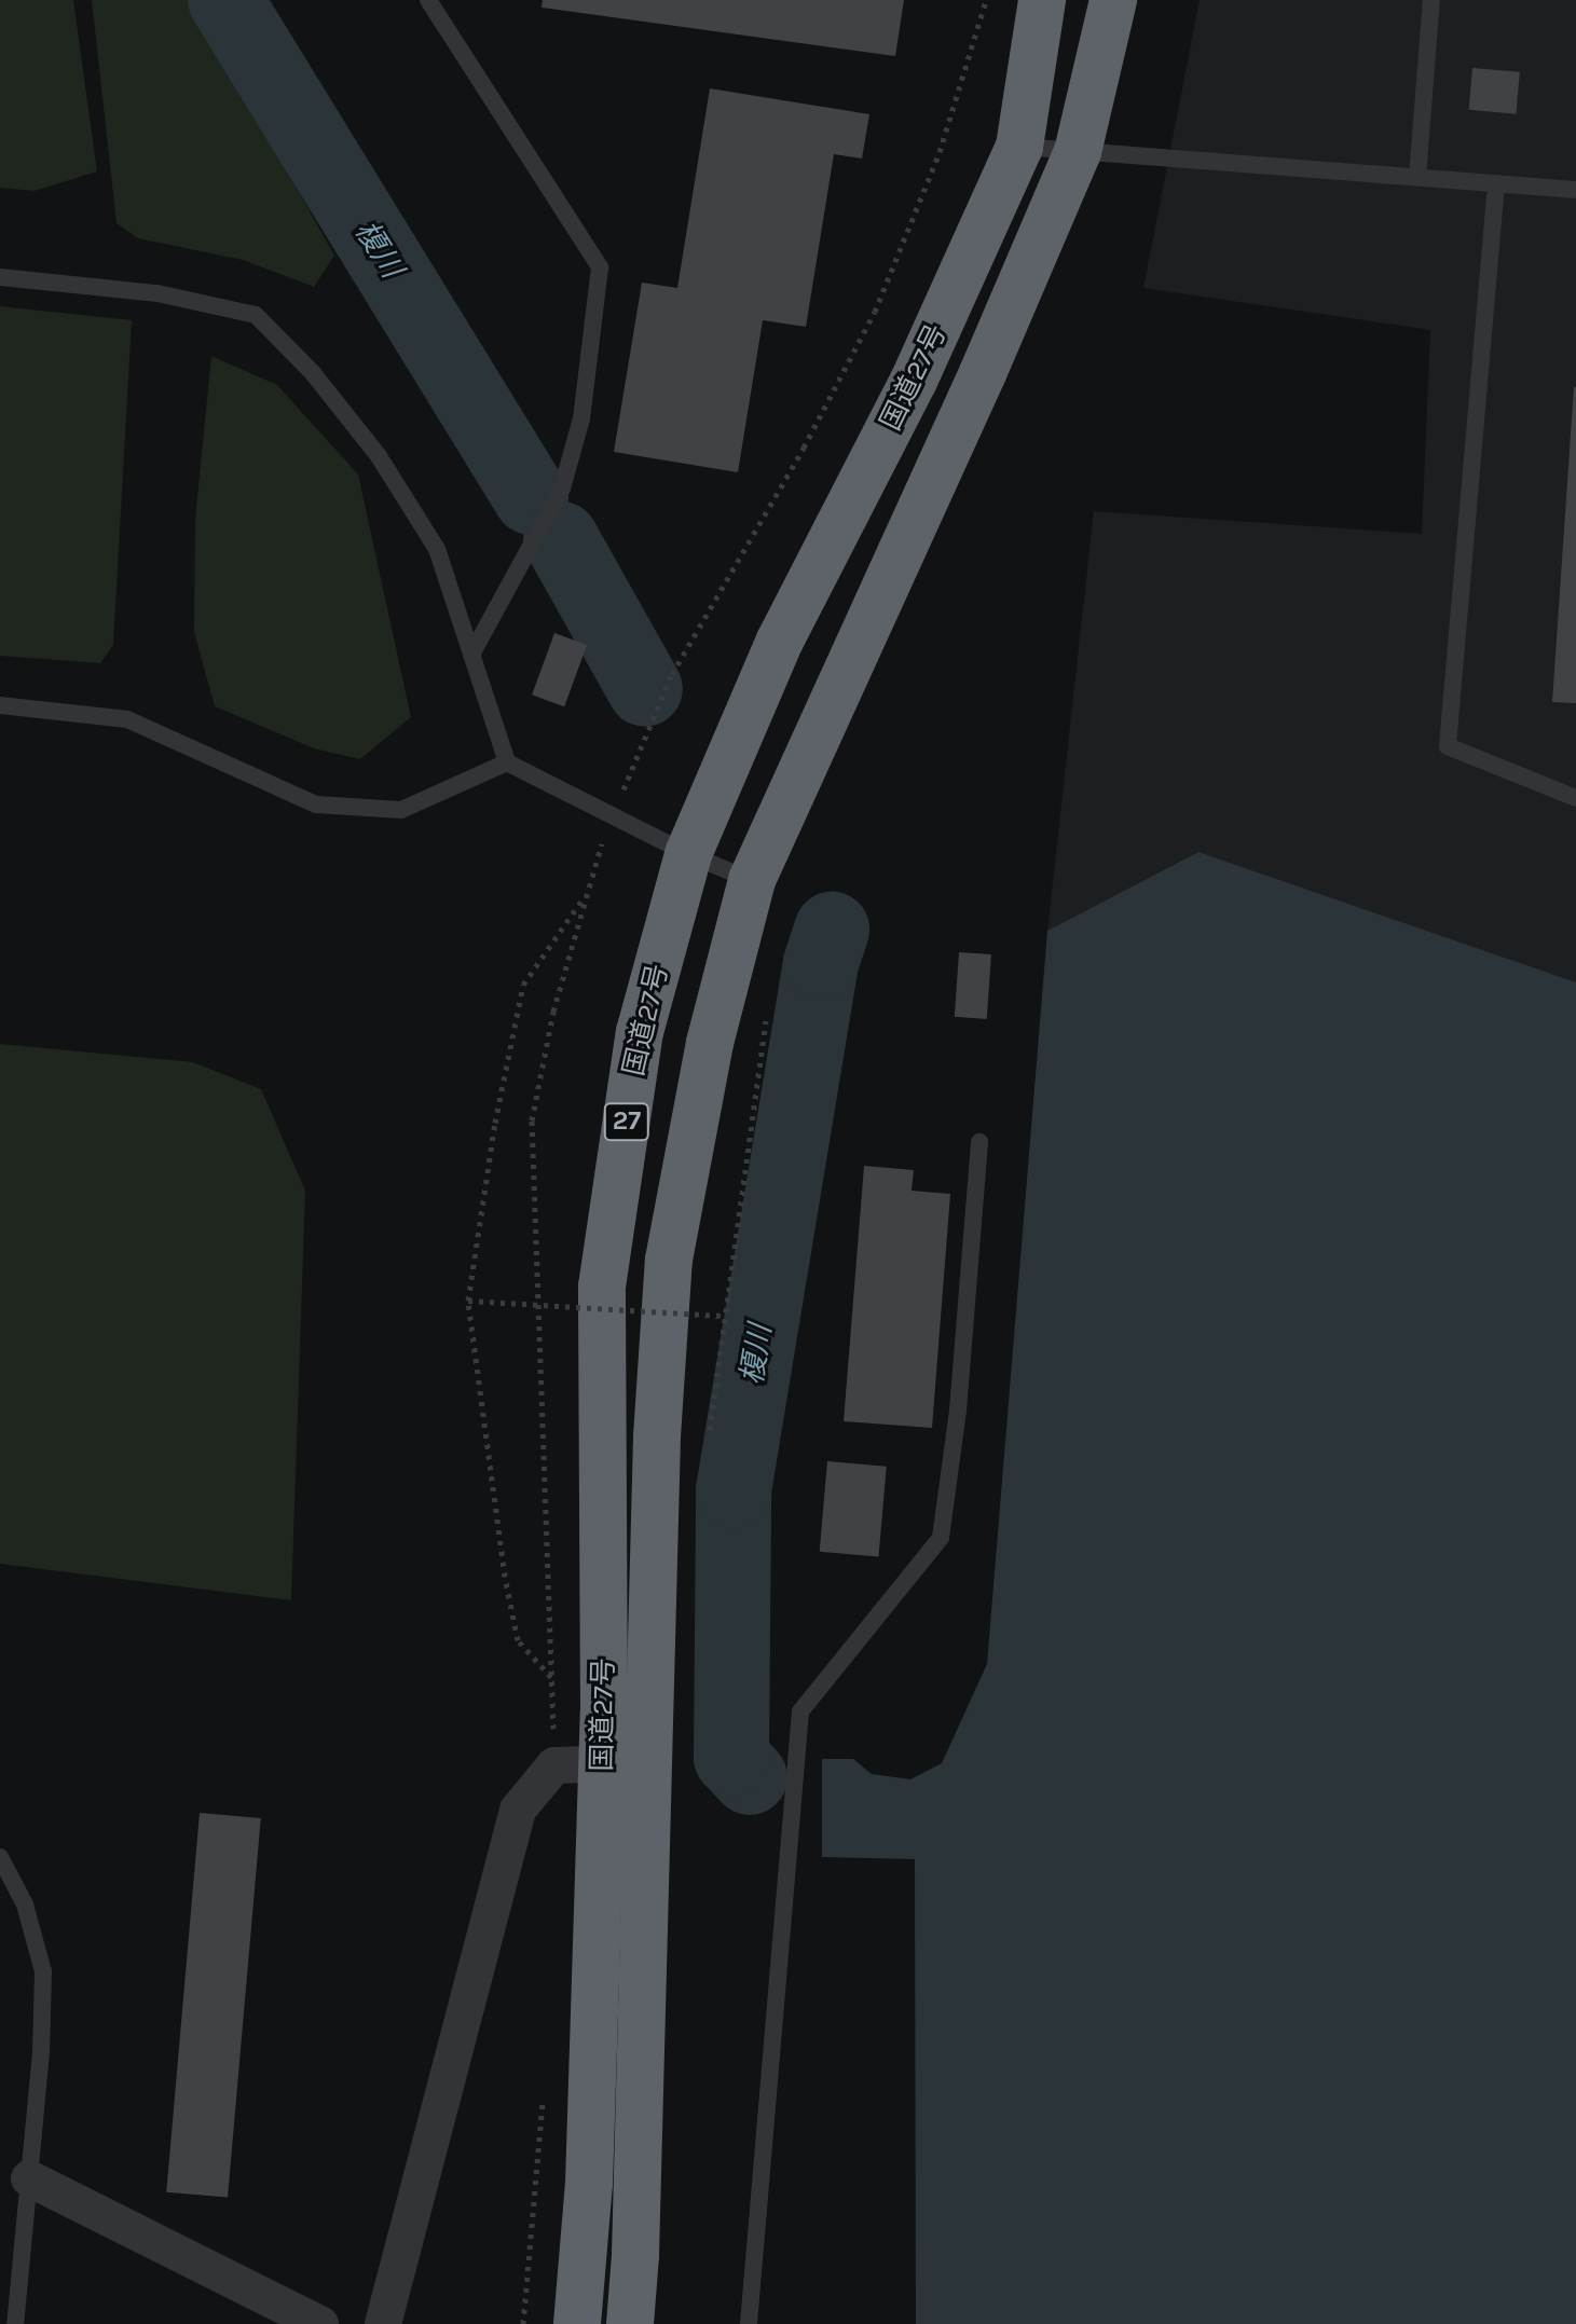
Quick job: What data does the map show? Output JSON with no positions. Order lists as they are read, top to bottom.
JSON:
{
  "streets": {
    "highway": ["国道27号", "27"]
  },
  "water": ["榎川"]
}
